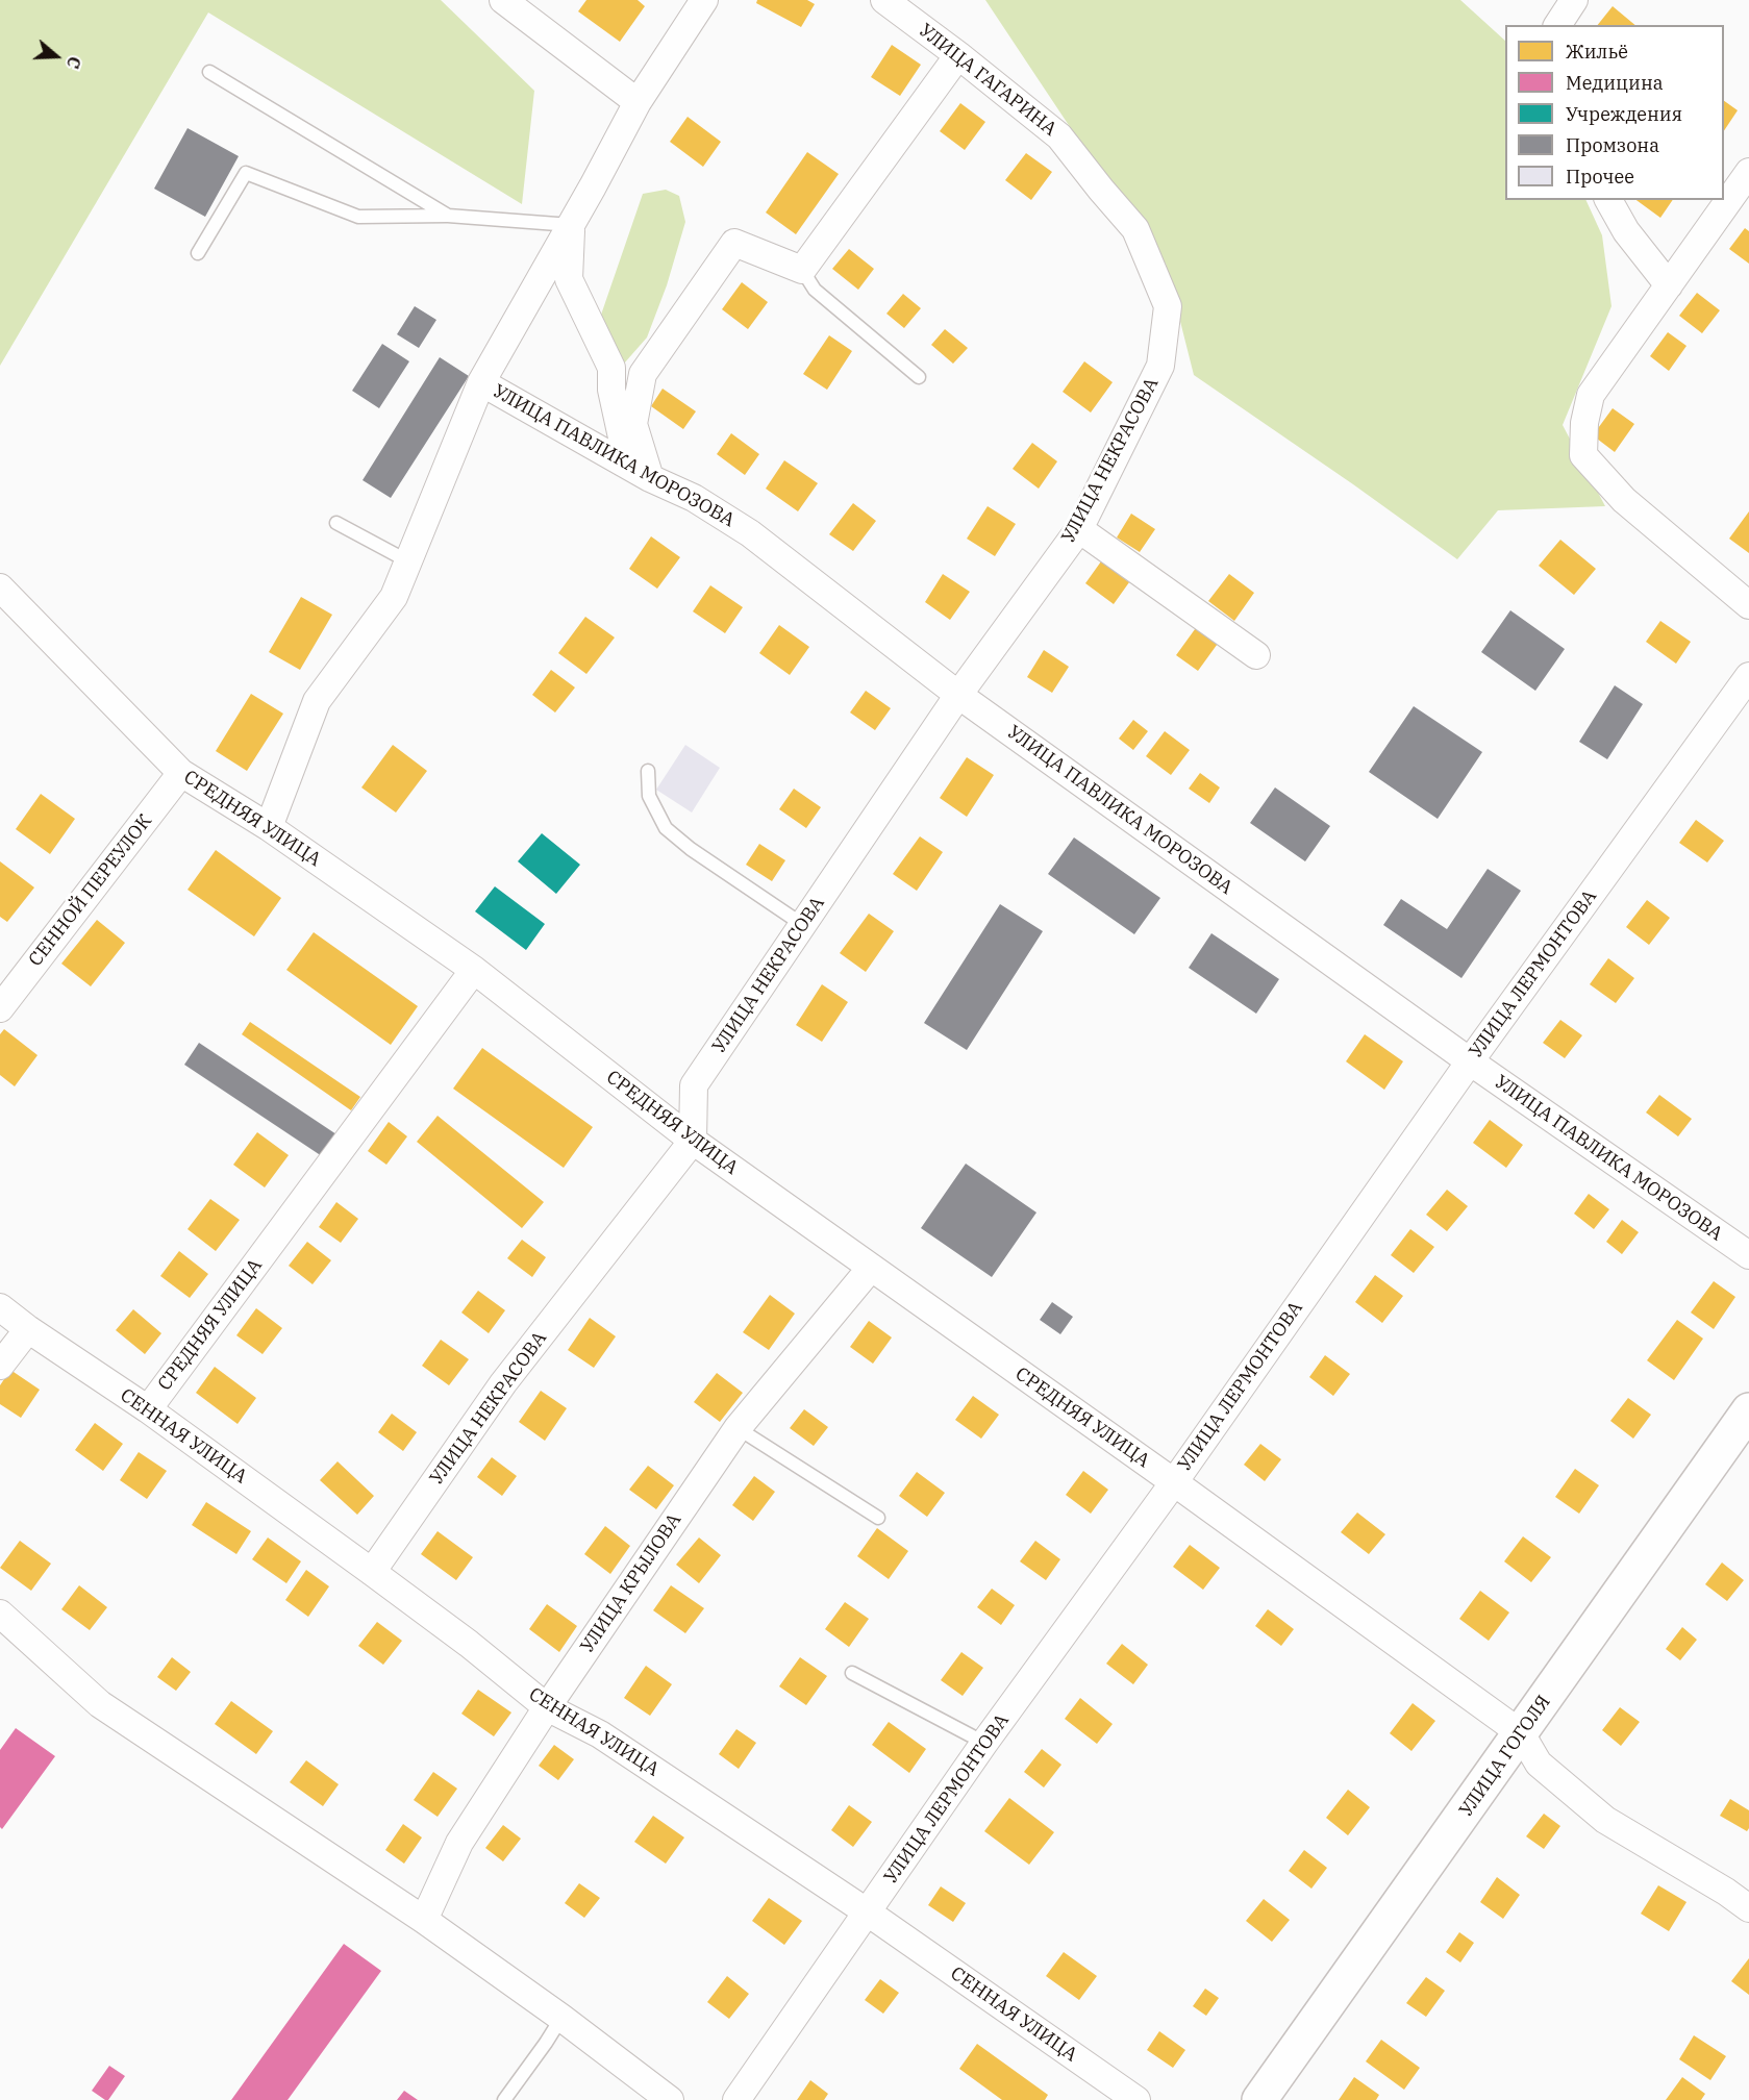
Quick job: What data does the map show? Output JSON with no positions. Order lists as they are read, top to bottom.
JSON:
{
  "streets": {
    "street": [
      "УЛИЦА ГАГАРИНА",
      "УЛИЦА ПАВЛИКА МОРОЗОВА",
      "УЛИЦА НЕКРАСОВА",
      "СРЕДНЯЯ УЛИЦА",
      "СЕННОЙ ПЕРЕУЛОК",
      "УЛИЦА ЛЕРМОНТОВА",
      "СЕННАЯ УЛИЦА",
      "УЛИЦА КРЫЛОВА",
      "УЛИЦА ГОГОЛЯ"
    ]
  },
  "crossings": [
    ["УЛИЦА ГАГАРИНА", "УЛИЦА НЕКРАСОВА"],
    ["УЛИЦА ПАВЛИКА МОРОЗОВА", "УЛИЦА НЕКРАСОВА"],
    ["УЛИЦА ПАВЛИКА МОРОЗОВА", "УЛИЦА ЛЕРМОНТОВА"],
    ["УЛИЦА НЕКРАСОВА", "СРЕДНЯЯ УЛИЦА"],
    ["УЛИЦА НЕКРАСОВА", "СЕННАЯ УЛИЦА"],
    ["СРЕДНЯЯ УЛИЦА", "СЕННОЙ ПЕРЕУЛОК"],
    ["СРЕДНЯЯ УЛИЦА", "УЛИЦА ЛЕРМОНТОВА"],
    ["СРЕДНЯЯ УЛИЦА", "СЕННАЯ УЛИЦА"],
    ["СРЕДНЯЯ УЛИЦА", "УЛИЦА КРЫЛОВА"],
    ["СРЕДНЯЯ УЛИЦА", "УЛИЦА ГОГОЛЯ"],
    ["УЛИЦА ЛЕРМОНТОВА", "СЕННАЯ УЛИЦА"],
    ["СЕННАЯ УЛИЦА", "УЛИЦА КРЫЛОВА"]
  ],
  "legend": [
    "Жильё",
    "Медицина",
    "Учреждения",
    "Промзона",
    "Прочее"
  ],
  "north": "right"
}
